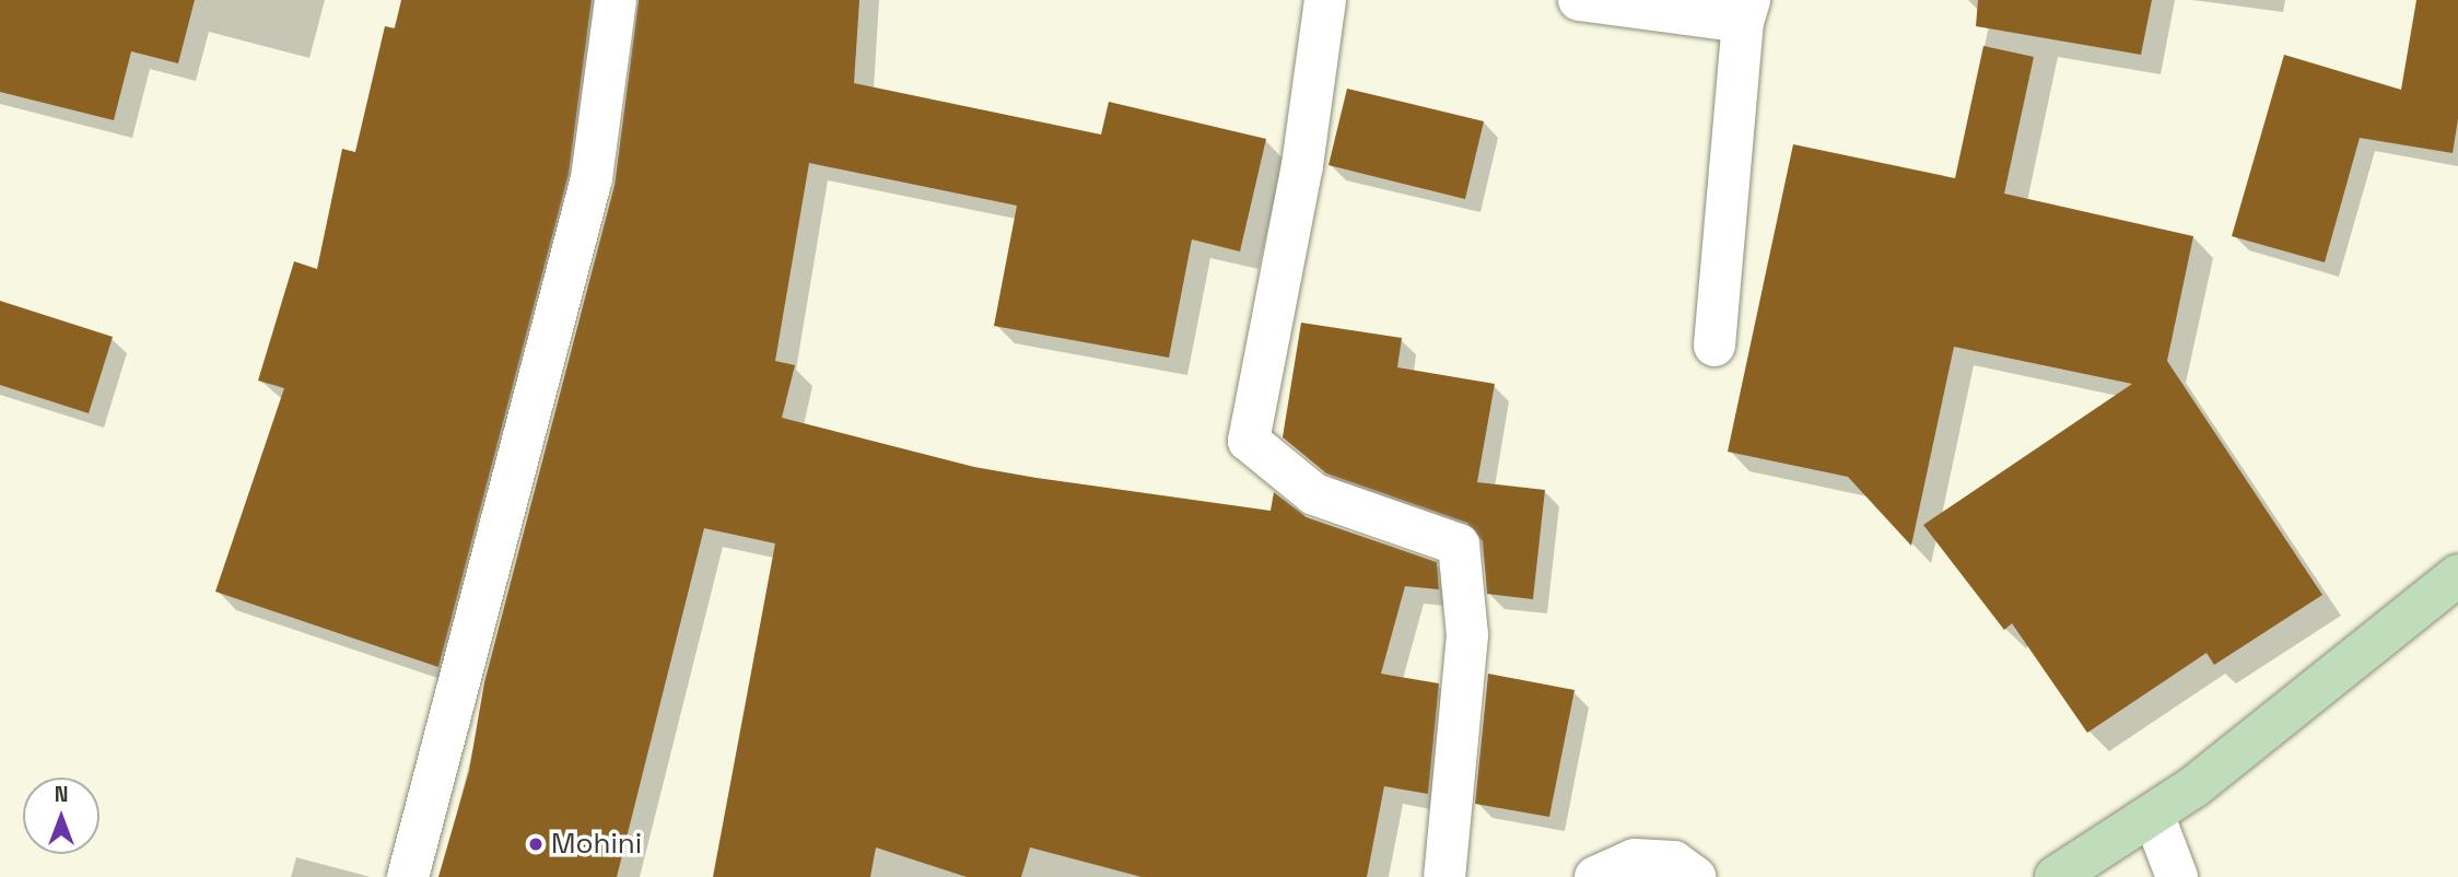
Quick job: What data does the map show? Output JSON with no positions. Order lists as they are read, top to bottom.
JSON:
{
  "places": ["Mohini"],
  "north": "top"
}
